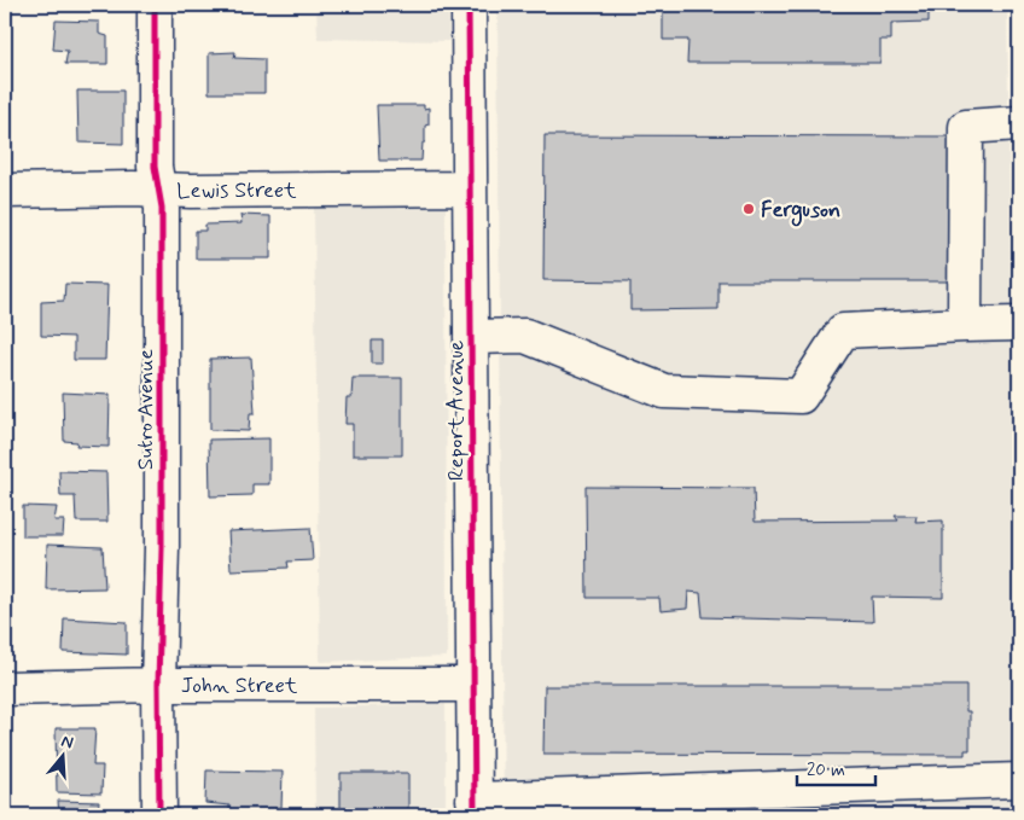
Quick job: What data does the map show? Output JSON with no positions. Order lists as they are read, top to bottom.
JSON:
{
  "streets": {
    "street": [
      "Lewis Street",
      "Sutro Avenue",
      "Report Avenue",
      "John Street"
    ]
  },
  "crossings": [
    ["Lewis Street", "Sutro Avenue"],
    ["Lewis Street", "Report Avenue"],
    ["Sutro Avenue", "John Street"],
    ["Report Avenue", "John Street"]
  ],
  "places": ["Ferguson"],
  "scale_bar": "20 m",
  "north": "top"
}
